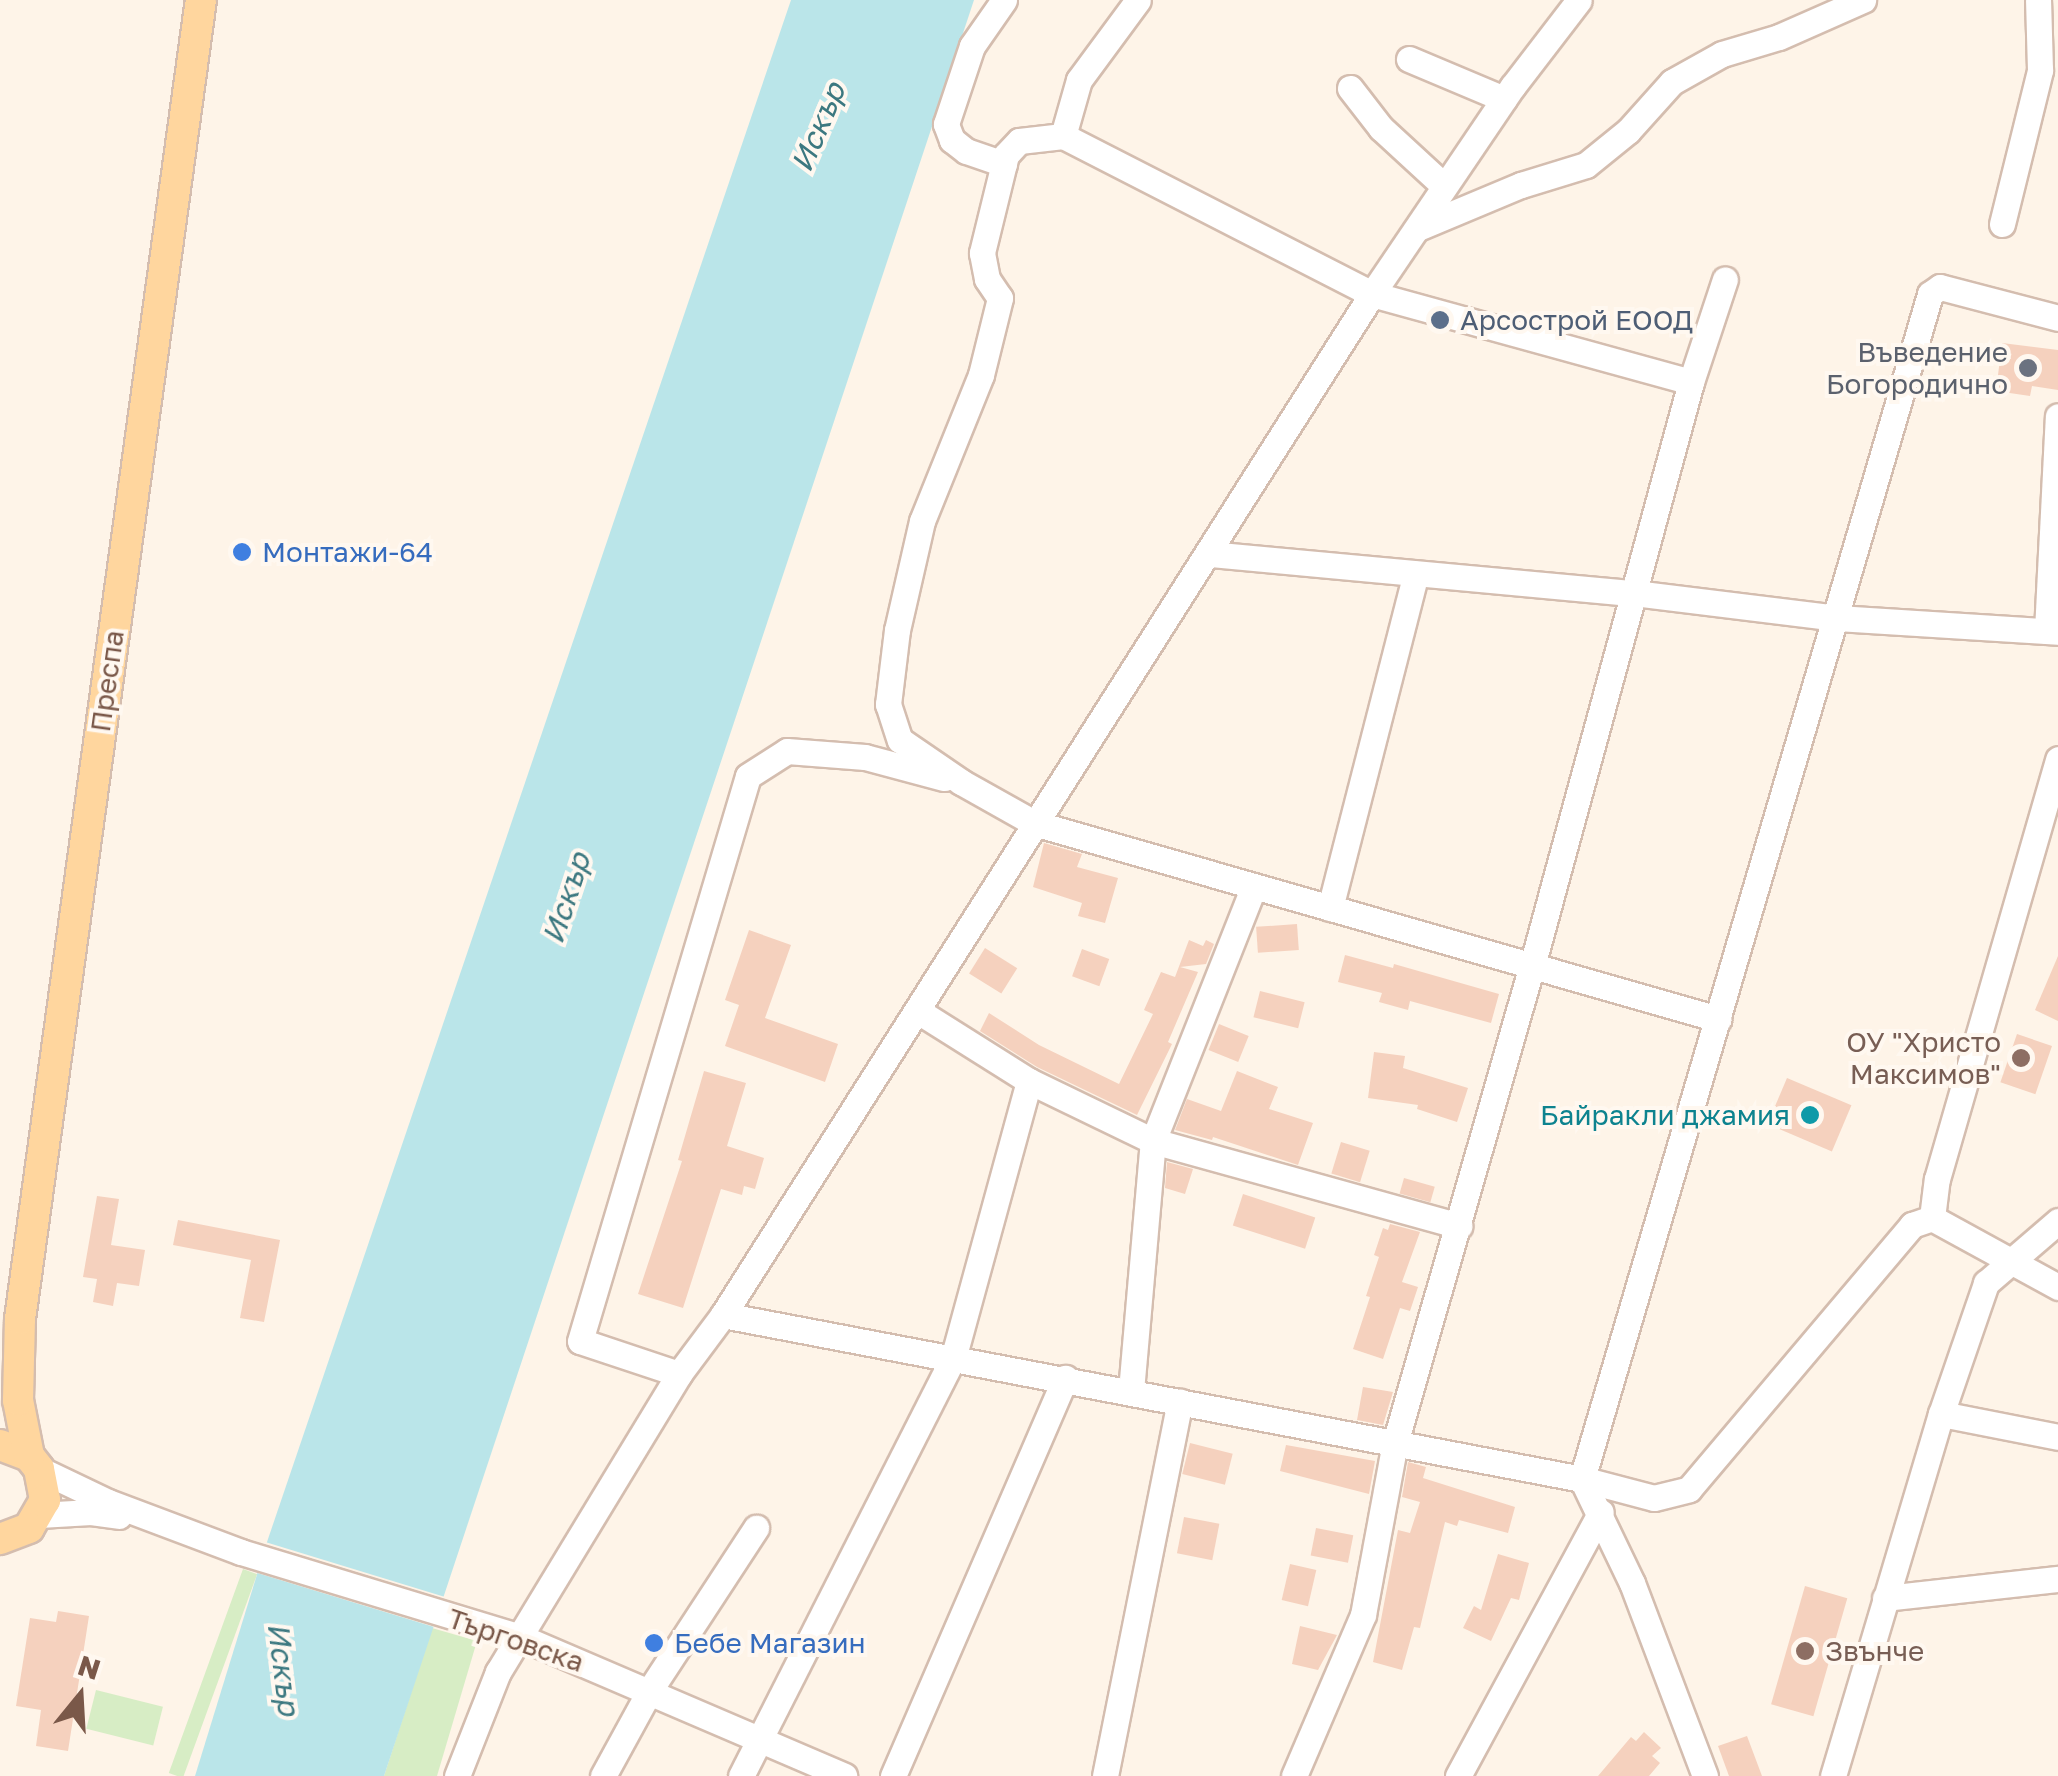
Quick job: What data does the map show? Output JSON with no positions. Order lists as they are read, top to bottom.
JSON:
{
  "streets": {
    "main road": ["Преспа"],
    "street": ["Търговска"]
  },
  "crossings": [
    ["Преспа", "Търговска"]
  ],
  "water": ["Искър"],
  "places": [
    "Арсострой ЕООД",
    "Въведение Богородично",
    "Монтажи-64",
    "ОУ \"Христо Максимов\"",
    "Байракли джамия",
    "Бебе Магазин",
    "Звънче"
  ],
  "north": "top"
}
